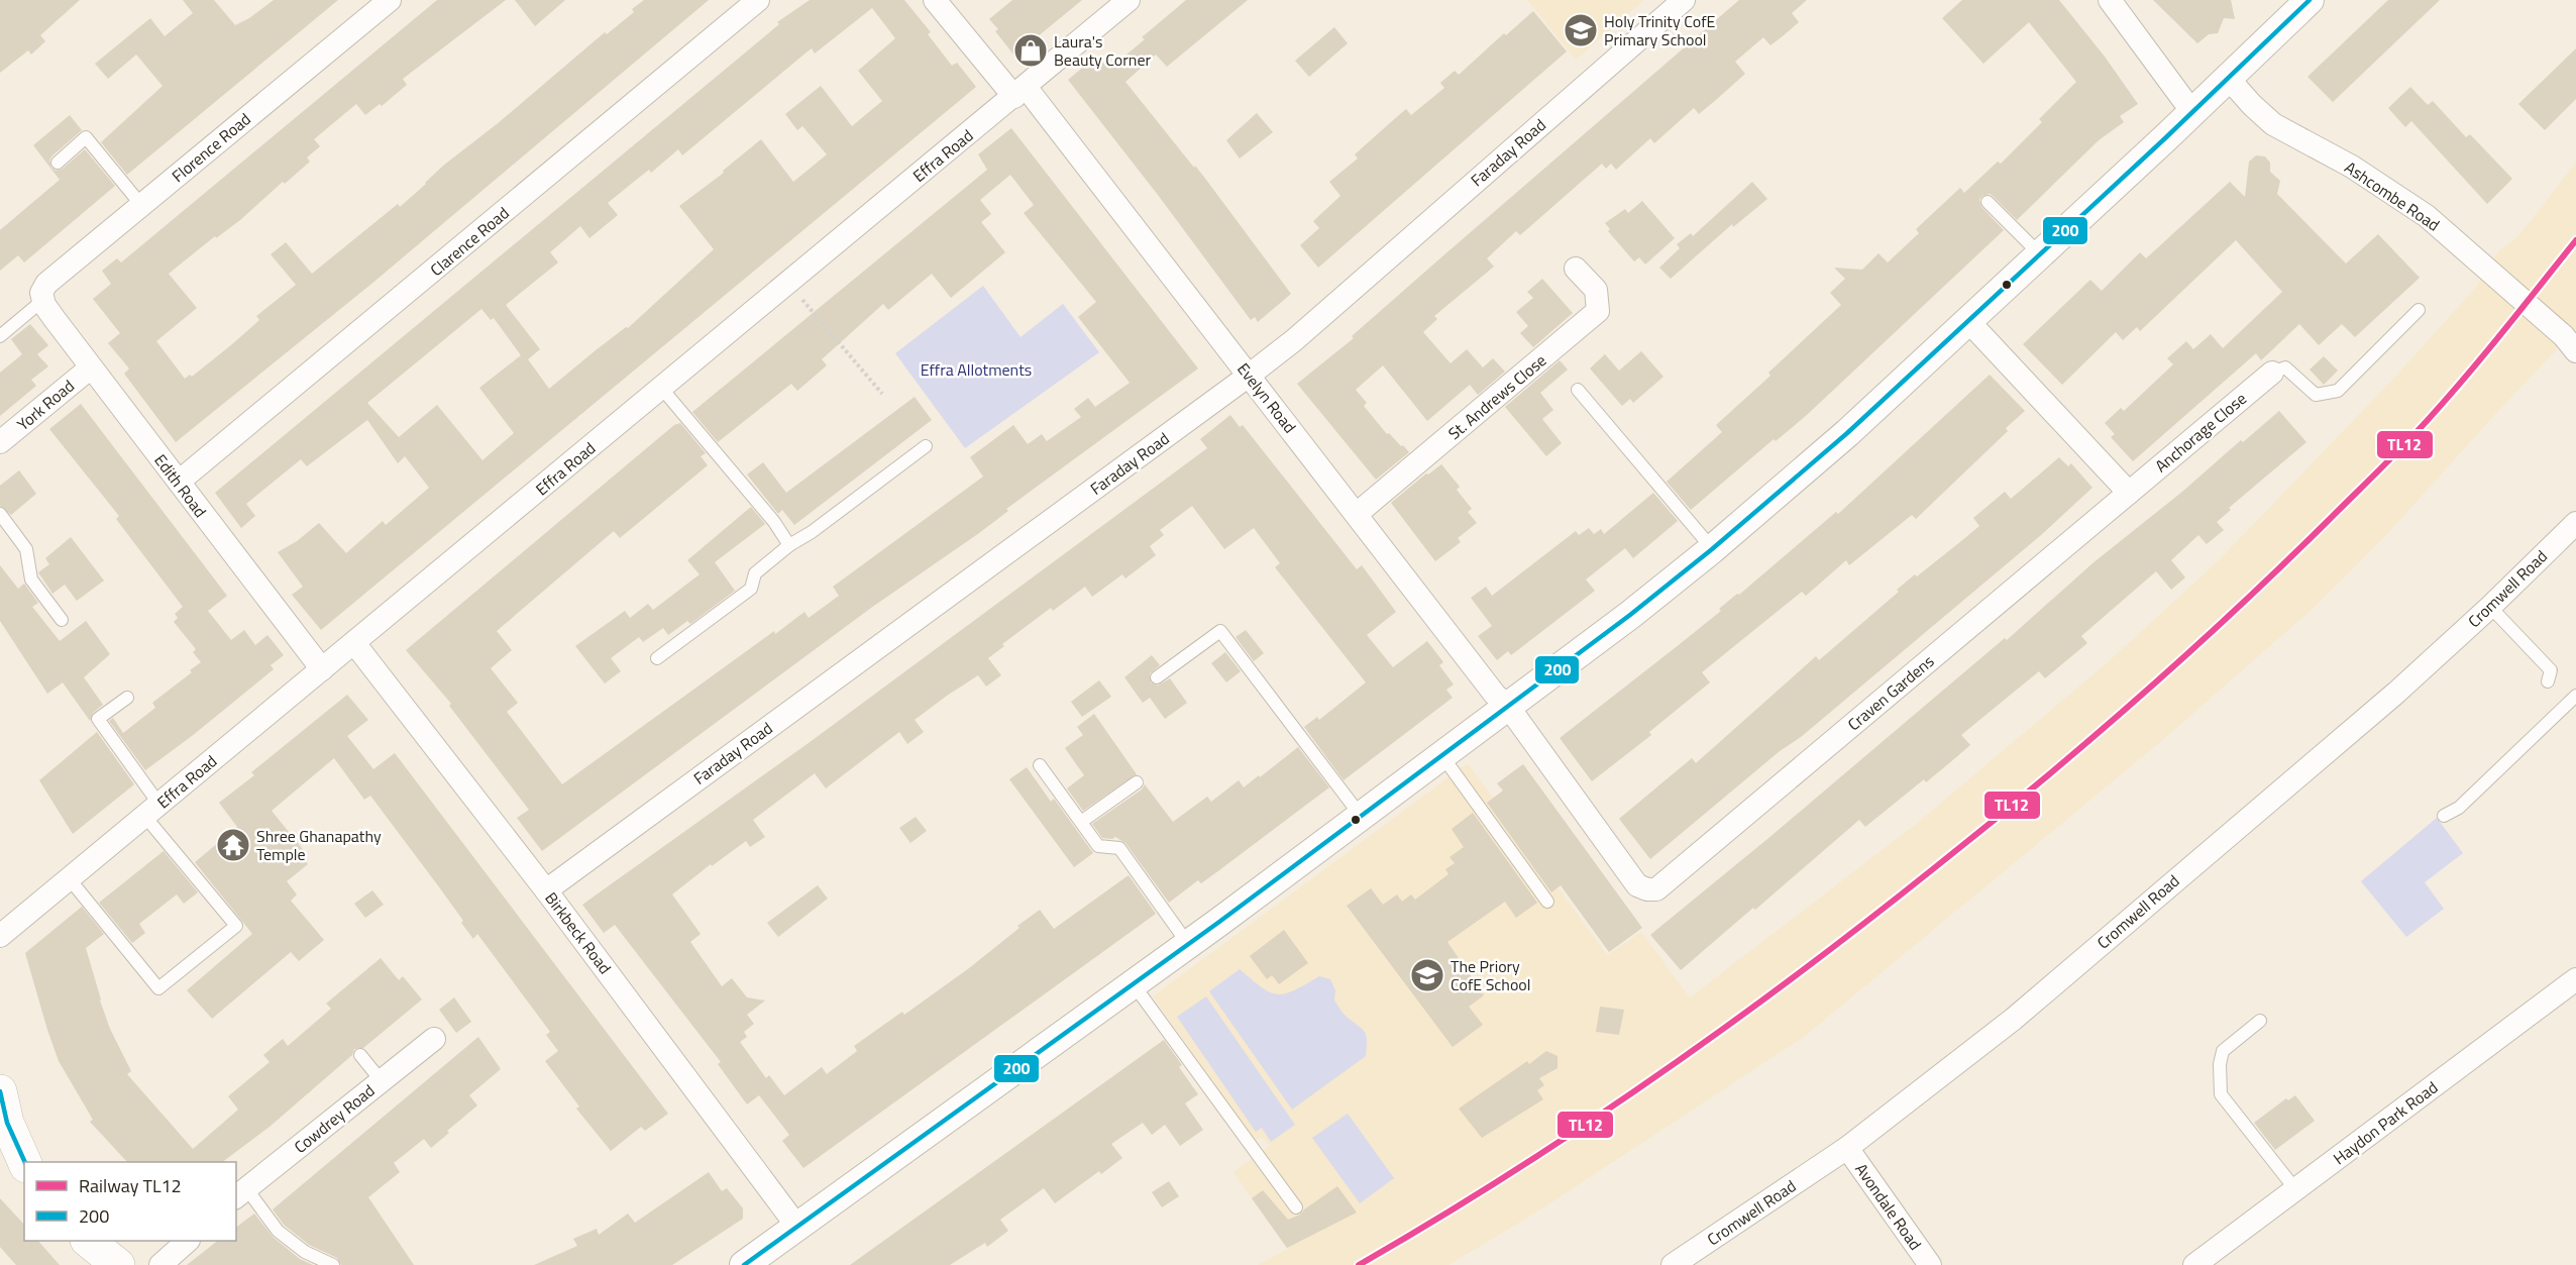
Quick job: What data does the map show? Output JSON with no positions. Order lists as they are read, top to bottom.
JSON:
{
  "streets": {
    "street": [
      "Florence Road",
      "Faraday Road",
      "Effra Road",
      "Ashcombe Road",
      "Clarence Road",
      "St. Andrews Close",
      "Evelyn Road",
      "York Road",
      "Anchorage Close",
      "Edith Road",
      "Cromwell Road",
      "Craven Gardens",
      "Birkbeck Road",
      "Cowdrey Road",
      "Haydon Park Road",
      "Avondale Road"
    ]
  },
  "crossings": [
    ["Florence Road", "Edith Road"],
    ["Faraday Road", "Evelyn Road"],
    ["Faraday Road", "Birkbeck Road"],
    ["Effra Road", "Evelyn Road"],
    ["Effra Road", "Edith Road"],
    ["Effra Road", "Birkbeck Road"],
    ["Clarence Road", "Edith Road"],
    ["St. Andrews Close", "Evelyn Road"],
    ["Evelyn Road", "Craven Gardens"],
    ["York Road", "Edith Road"],
    ["Anchorage Close", "Craven Gardens"],
    ["Cromwell Road", "Avondale Road"]
  ],
  "parks": ["Effra Allotments"],
  "places": {
    "school or university": ["Holy Trinity CofE Primary School", "The Priory CofE School"],
    "shop": ["Laura's Beauty Corner"],
    "temple": ["Shree Ghanapathy Temple"]
  },
  "lines": ["transit line 200", "rail line TL12"],
  "legend": ["Railway TL12", "200"]
}
